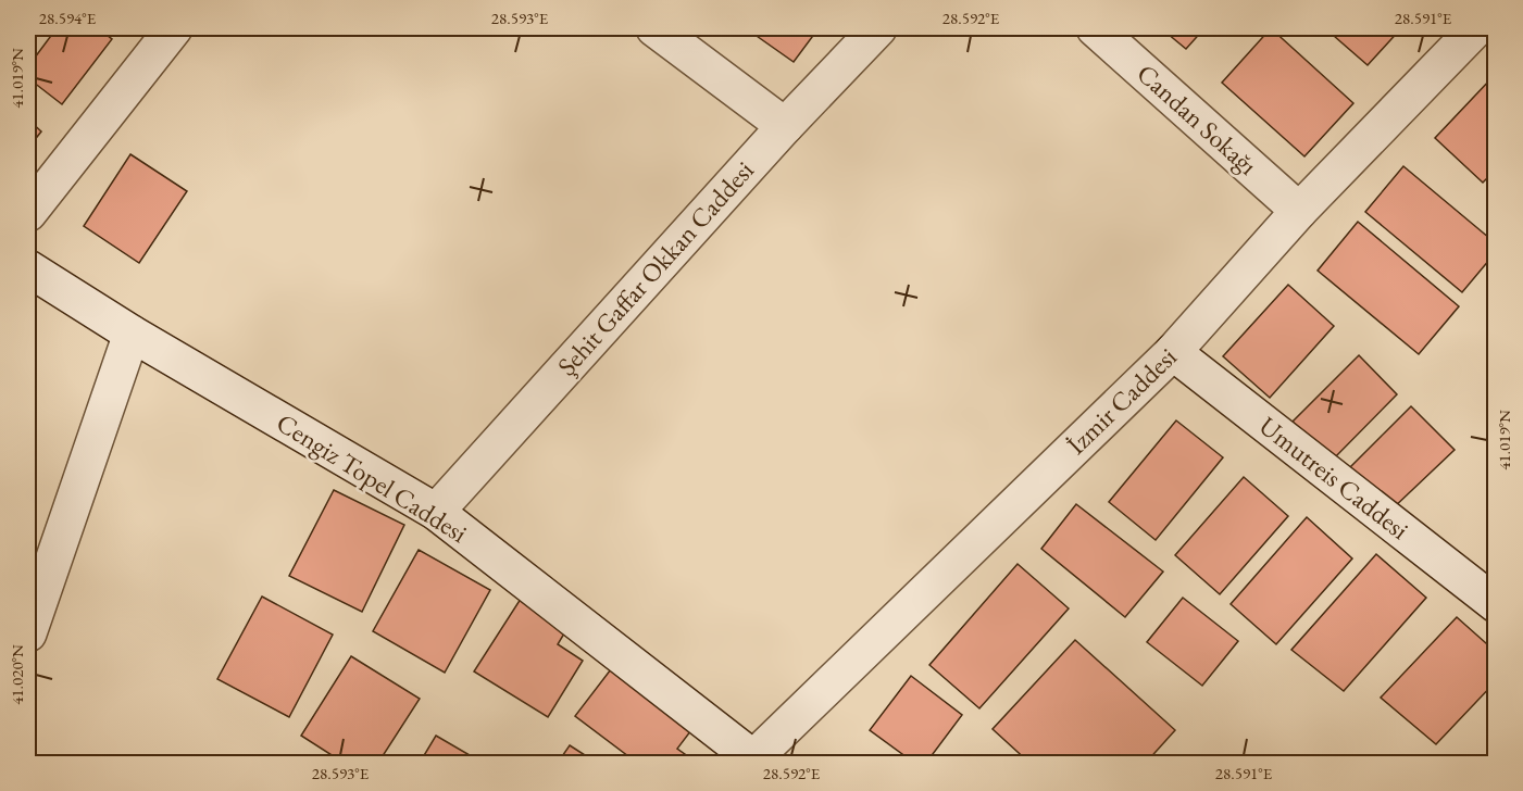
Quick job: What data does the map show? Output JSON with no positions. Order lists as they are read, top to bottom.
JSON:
{
  "streets": {
    "street": [
      "Candan Sokağı",
      "Şehit Gaffar Okkan Caddesi",
      "İzmir Caddesi",
      "Cengiz Topel Caddesi",
      "Umutreis Caddesi"
    ]
  },
  "crossings": [
    ["Candan Sokağı", "İzmir Caddesi"],
    ["Şehit Gaffar Okkan Caddesi", "Cengiz Topel Caddesi"],
    ["İzmir Caddesi", "Cengiz Topel Caddesi"],
    ["İzmir Caddesi", "Umutreis Caddesi"]
  ],
  "coordinates": [
    "28.594°E",
    "28.593°E",
    "28.592°E",
    "28.591°E",
    "41.019°N",
    "41.020°N"
  ]
}
